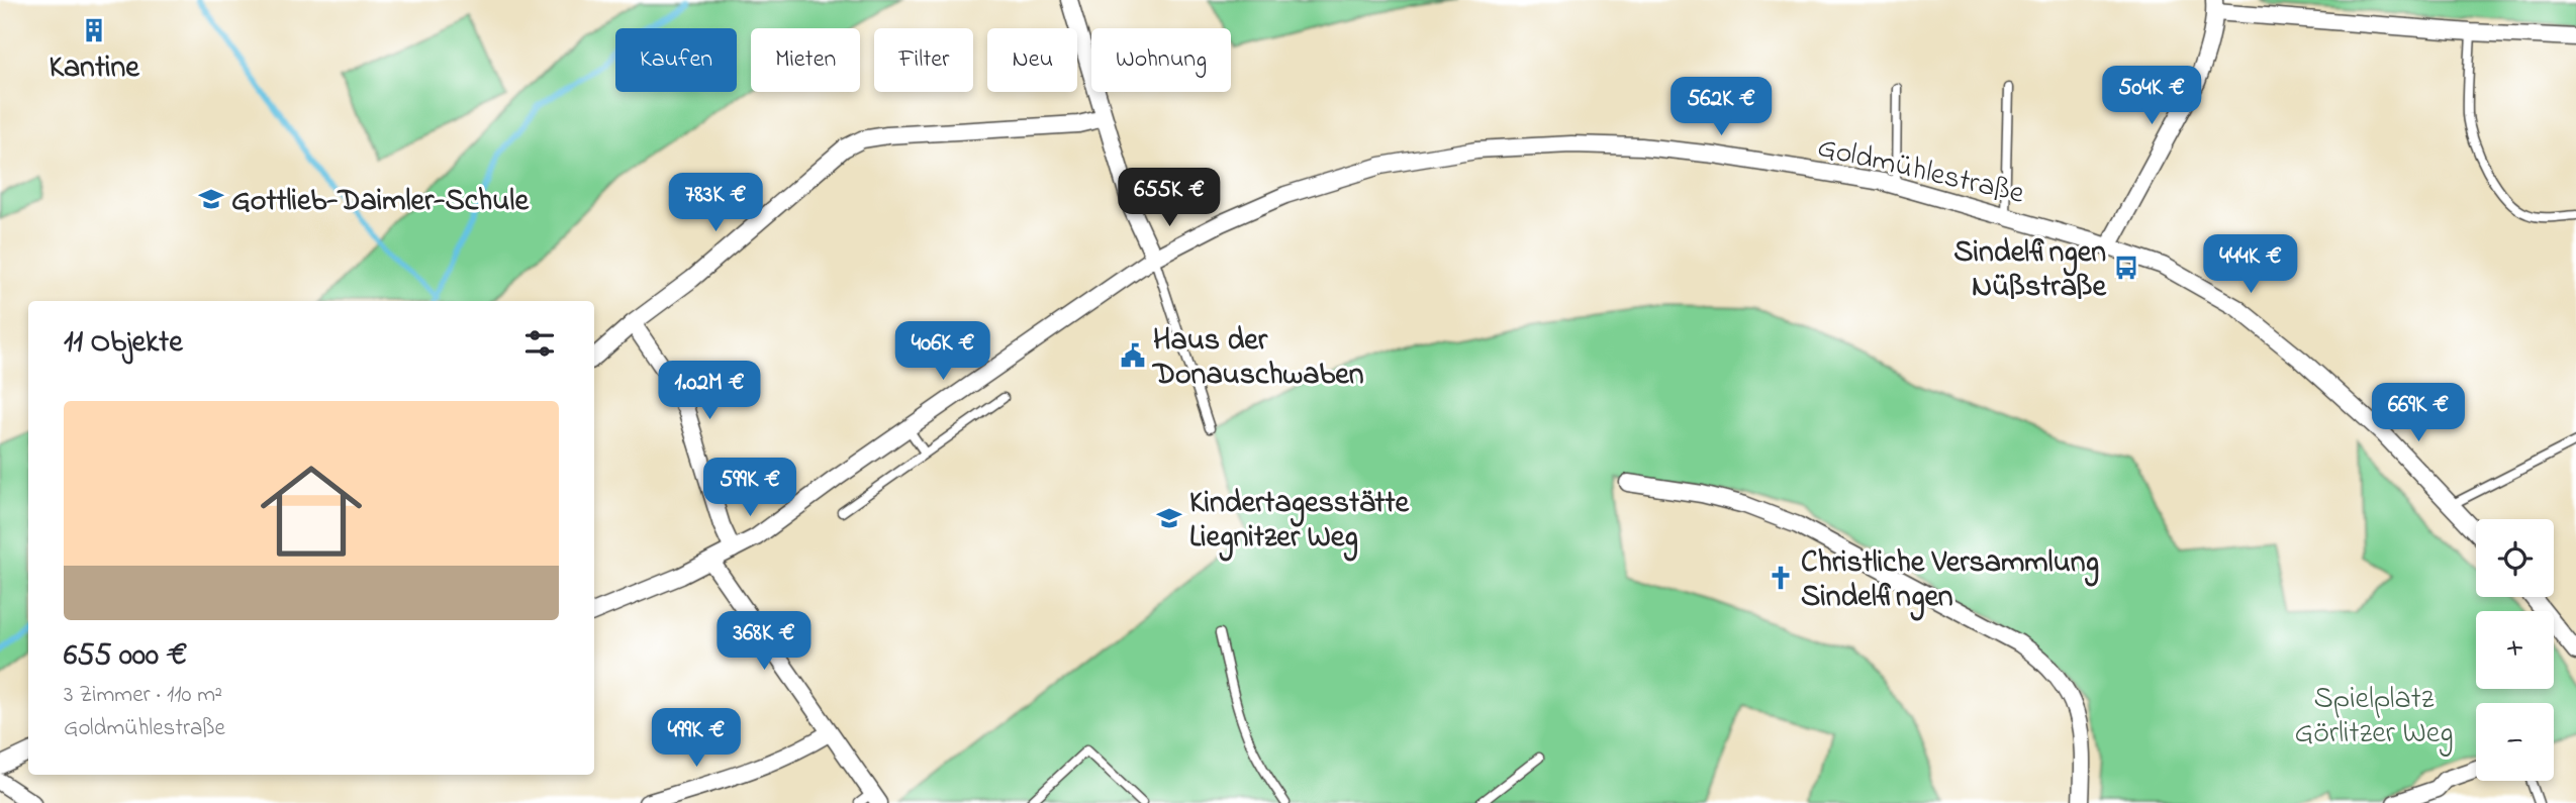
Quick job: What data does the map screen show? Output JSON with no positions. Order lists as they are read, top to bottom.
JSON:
{
  "streets": {
    "street": ["Goldmühlestraße"]
  },
  "parks": ["Spielplatz Görlitzer Weg"],
  "places": {
    "building": ["Kantine"],
    "school or university": ["Gottlieb-Daimler-Schule", "Kindertagesstätte Liegnitzer Weg"],
    "bus stop": ["Sindelfingen Nüßstraße"],
    "public building": ["Haus der Donauschwaben"],
    "church": ["Christliche Versammlung Sindelfingen"]
  },
  "page": {
    "chip": [
      "Kaufen",
      "Mieten",
      "Filter",
      "Neu",
      "Wohnung"
    ],
    "price": [
      "504K €",
      "562K €",
      "655K €",
      "783K €",
      "444K €",
      "406K €",
      "1.02M €",
      "669K €",
      "599K €",
      "368K €",
      "499K €"
    ],
    "heading": "11 Objekte",
    "list": [
      {
        "name": "655 000 €",
        "note": "3 Zimmer · 110 m² · Goldmühlestraße"
      }
    ],
    "map_buttons": ["+", "−"]
  }
}
